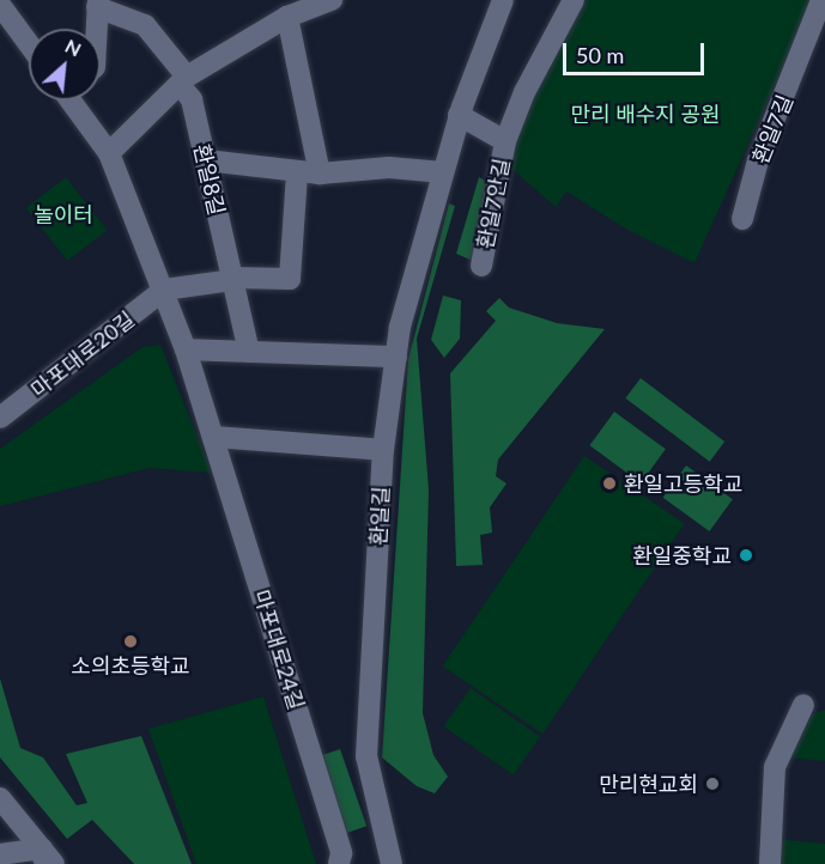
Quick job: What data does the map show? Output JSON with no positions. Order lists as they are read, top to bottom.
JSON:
{
  "streets": {
    "street": [
      "환일7길",
      "환일8길",
      "환일7안길",
      "마포대로20길",
      "환일길",
      "마포대로24길"
    ]
  },
  "crossings": [
    ["마포대로20길", "마포대로24길"]
  ],
  "parks": ["만리 배수지 공원", "놀이터"],
  "places": [
    "환일고등학교",
    "환일중학교",
    "소의초등학교",
    "만리현교회"
  ],
  "scale_bar": "50 m",
  "north": "top right"
}
